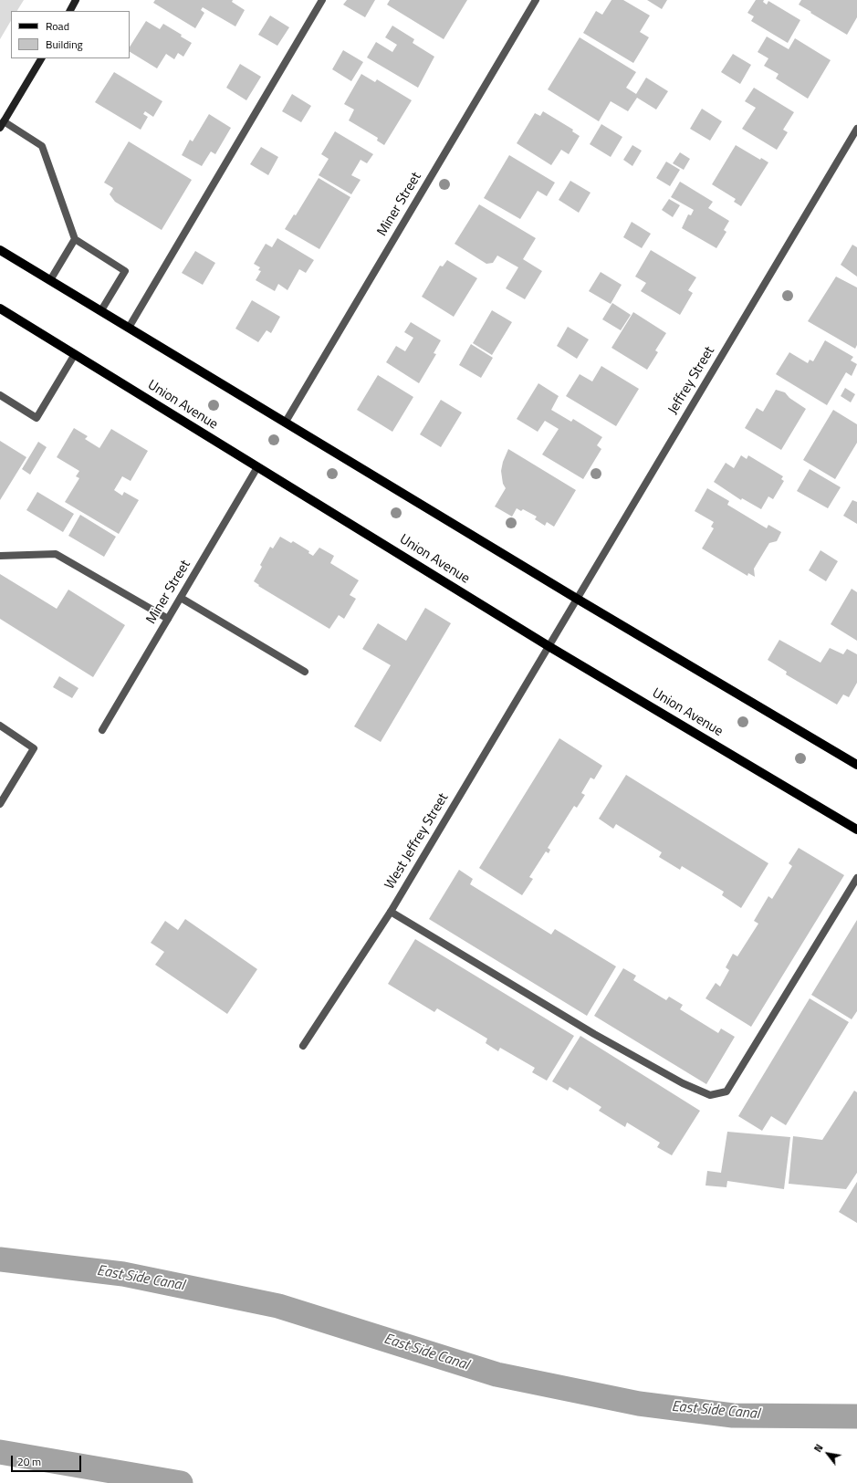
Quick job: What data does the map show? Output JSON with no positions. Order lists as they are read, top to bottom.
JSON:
{
  "streets": {
    "main road": ["Union Avenue"],
    "street": ["Miner Street", "Jeffrey Street", "West Jeffrey Street"]
  },
  "crossings": [
    ["Miner Street", "Union Avenue"],
    ["Jeffrey Street", "Union Avenue"],
    ["Jeffrey Street", "West Jeffrey Street"],
    ["Union Avenue", "West Jeffrey Street"]
  ],
  "water": ["East Side Canal"],
  "legend": ["Road", "Building"],
  "scale_bar": "20 m",
  "north": "top left"
}
